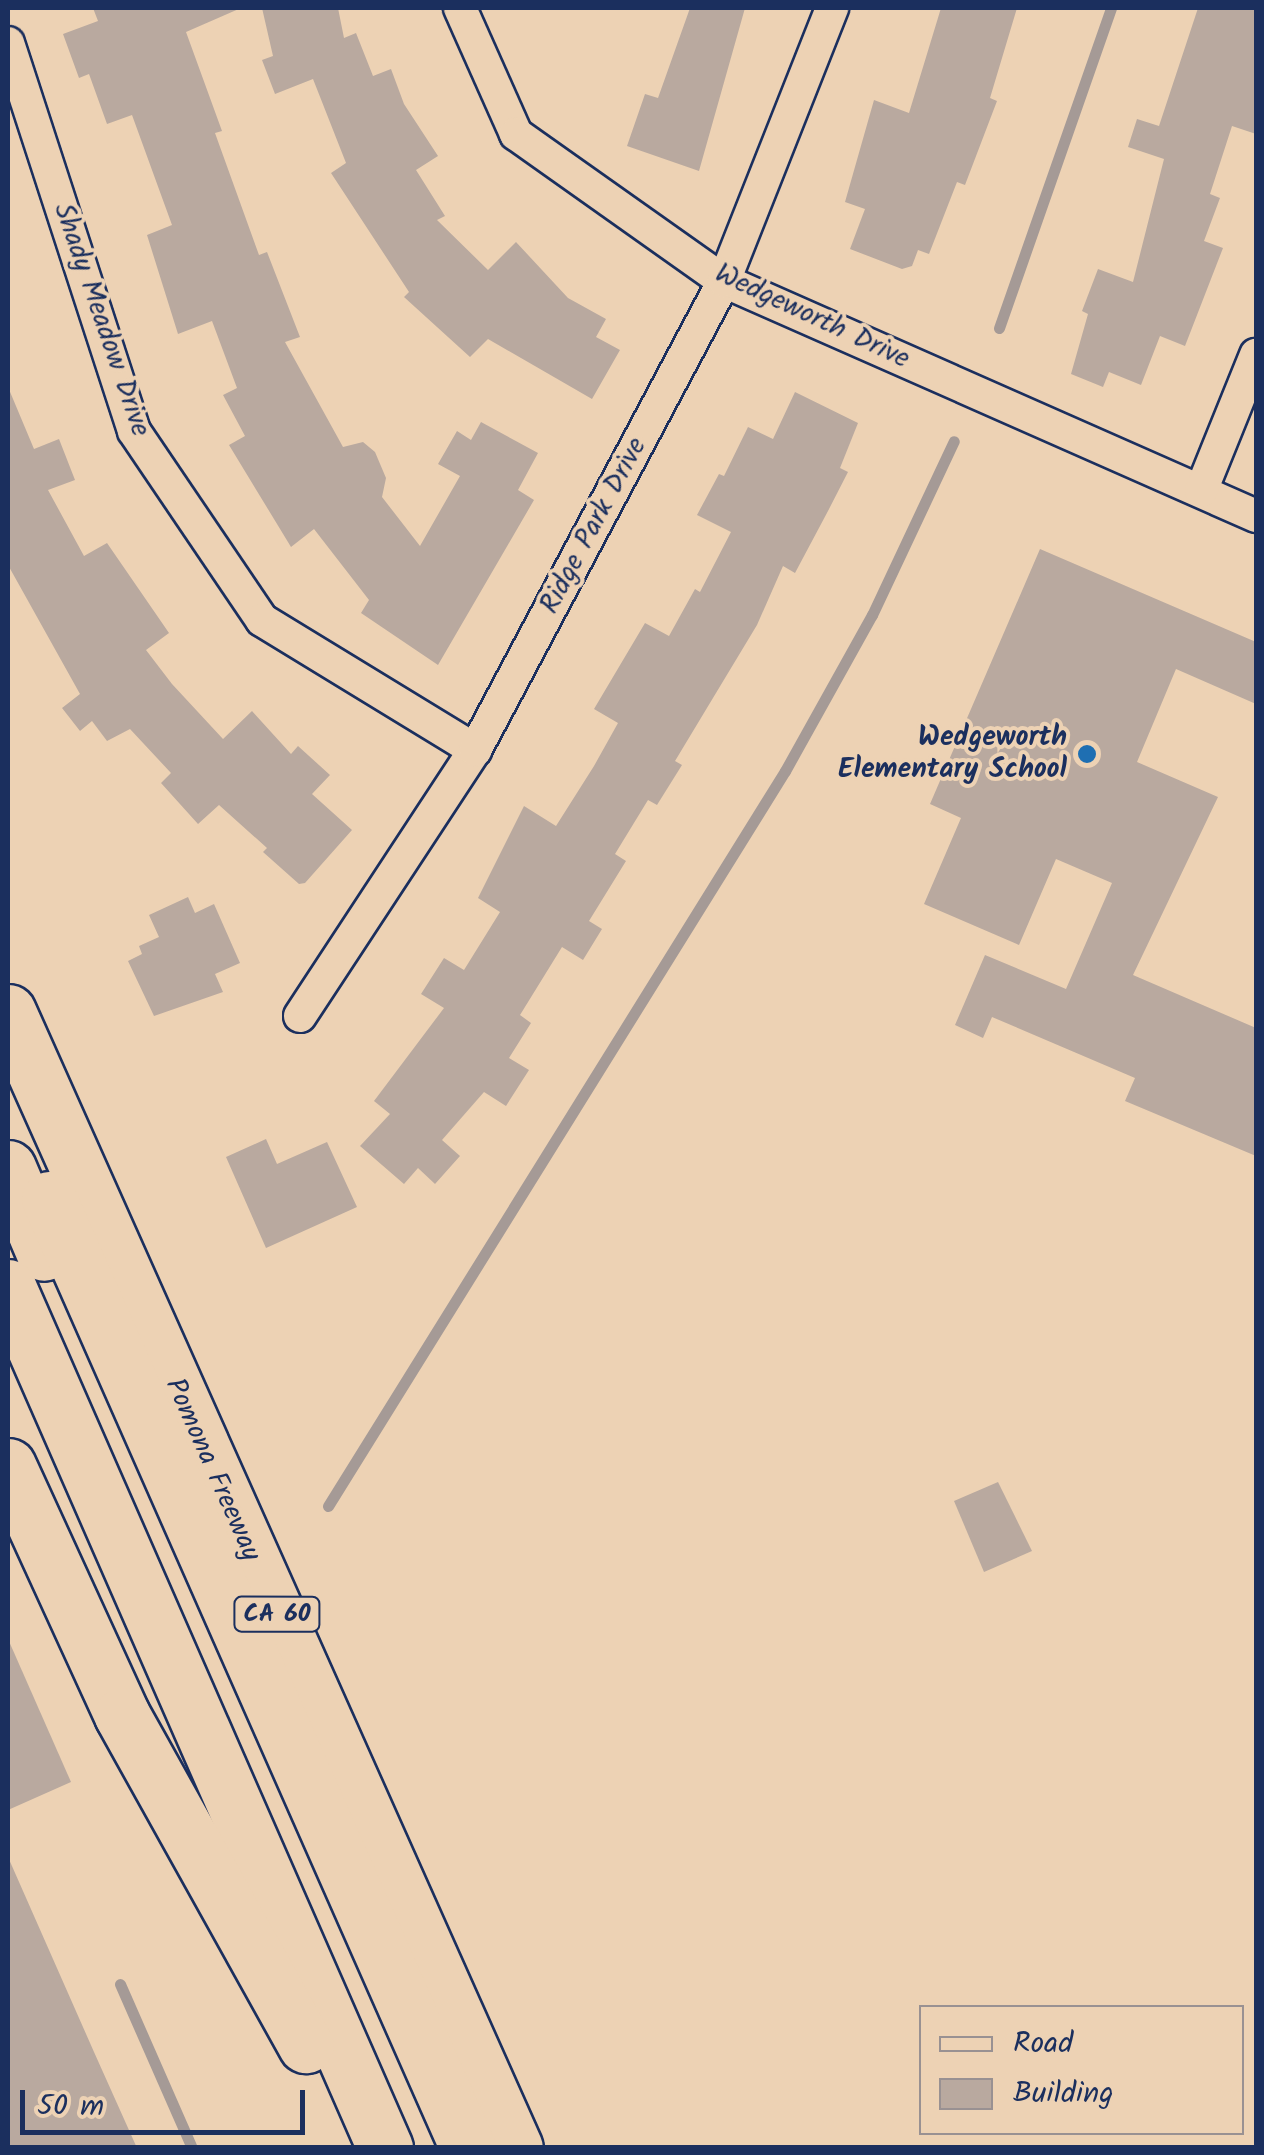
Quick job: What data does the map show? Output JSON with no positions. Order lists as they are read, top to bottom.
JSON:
{
  "streets": {
    "highway": ["Pomona Freeway", "CA 60"],
    "street": ["Wedgeworth Drive", "Shady Meadow Drive", "Ridge Park Drive"]
  },
  "crossings": [
    ["Wedgeworth Drive", "Ridge Park Drive"],
    ["Shady Meadow Drive", "Ridge Park Drive"]
  ],
  "places": ["Wedgeworth Elementary School"],
  "legend": ["Road", "Building"],
  "scale_bar": "50 m"
}
